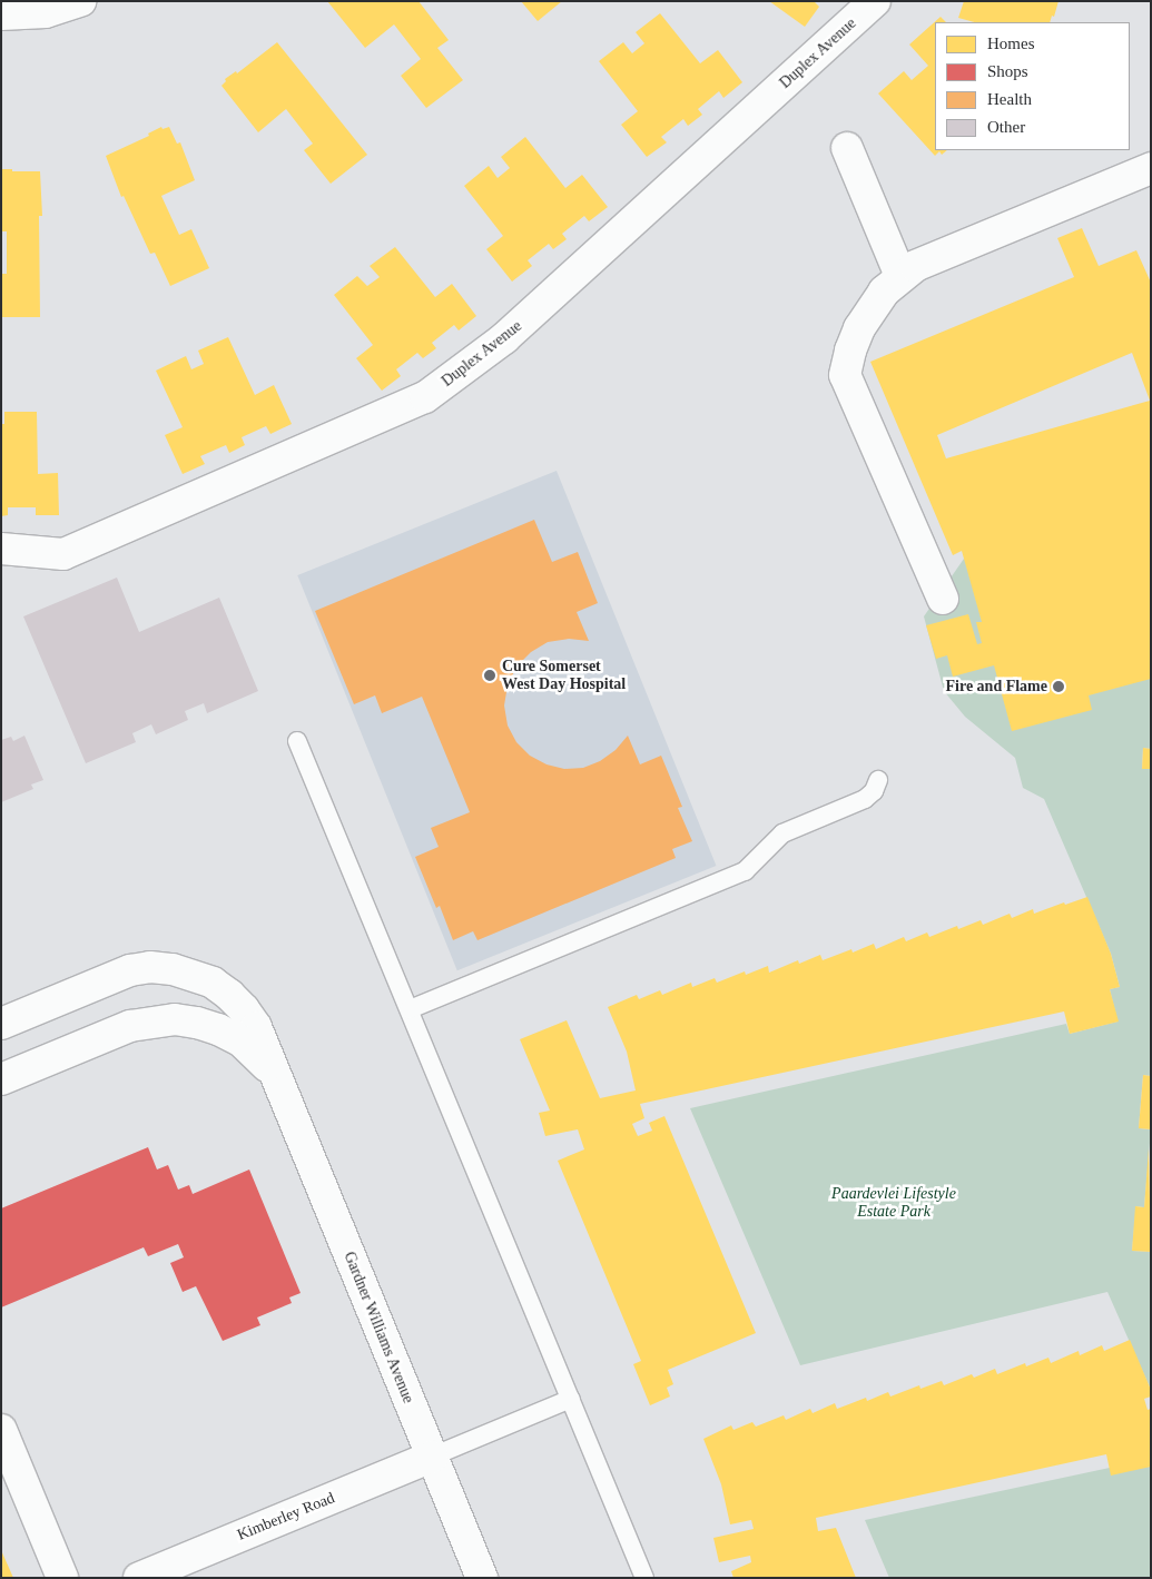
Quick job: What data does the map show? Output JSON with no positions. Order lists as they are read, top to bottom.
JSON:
{
  "streets": {
    "street": ["Duplex Avenue", "Gardner Williams Avenue", "Kimberley Road"]
  },
  "crossings": [
    ["Gardner Williams Avenue", "Kimberley Road"]
  ],
  "parks": ["Paardevlei Lifestyle Estate Park"],
  "places": ["Cure Somerset West Day Hospital", "Fire and Flame"],
  "legend": [
    "Homes",
    "Shops",
    "Health",
    "Other"
  ]
}
